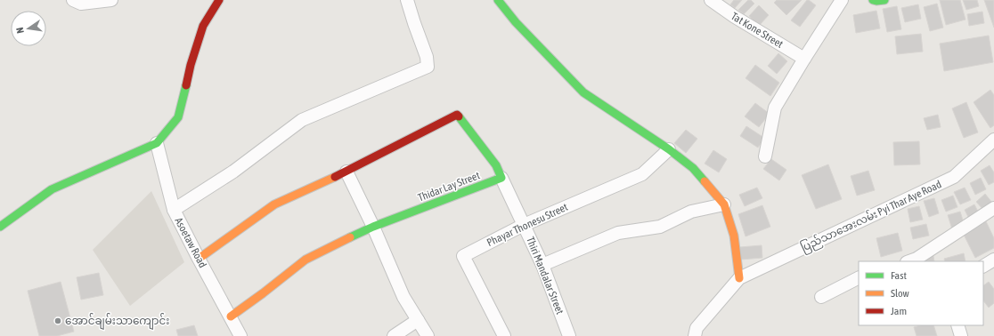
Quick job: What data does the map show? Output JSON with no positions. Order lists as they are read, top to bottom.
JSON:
{
  "streets": {
    "main road": ["Thidar Lay Street"],
    "street": [
      "Tat Kone Street",
      "ပြည်သာအေးလမ်း Pyi Thar Aye Road",
      "Phayar Thonesu Street",
      "Asoetaw Road",
      "Thiri Mandalar Street"
    ]
  },
  "crossings": [
    ["Thidar Lay Street", "Asoetaw Road"],
    ["Thidar Lay Street", "Thiri Mandalar Street"],
    ["Phayar Thonesu Street", "Thiri Mandalar Street"]
  ],
  "places": ["အောင်ချမ်းသာကျောင်း"],
  "legend": ["Fast", "Slow", "Jam"],
  "north": "left"
}
